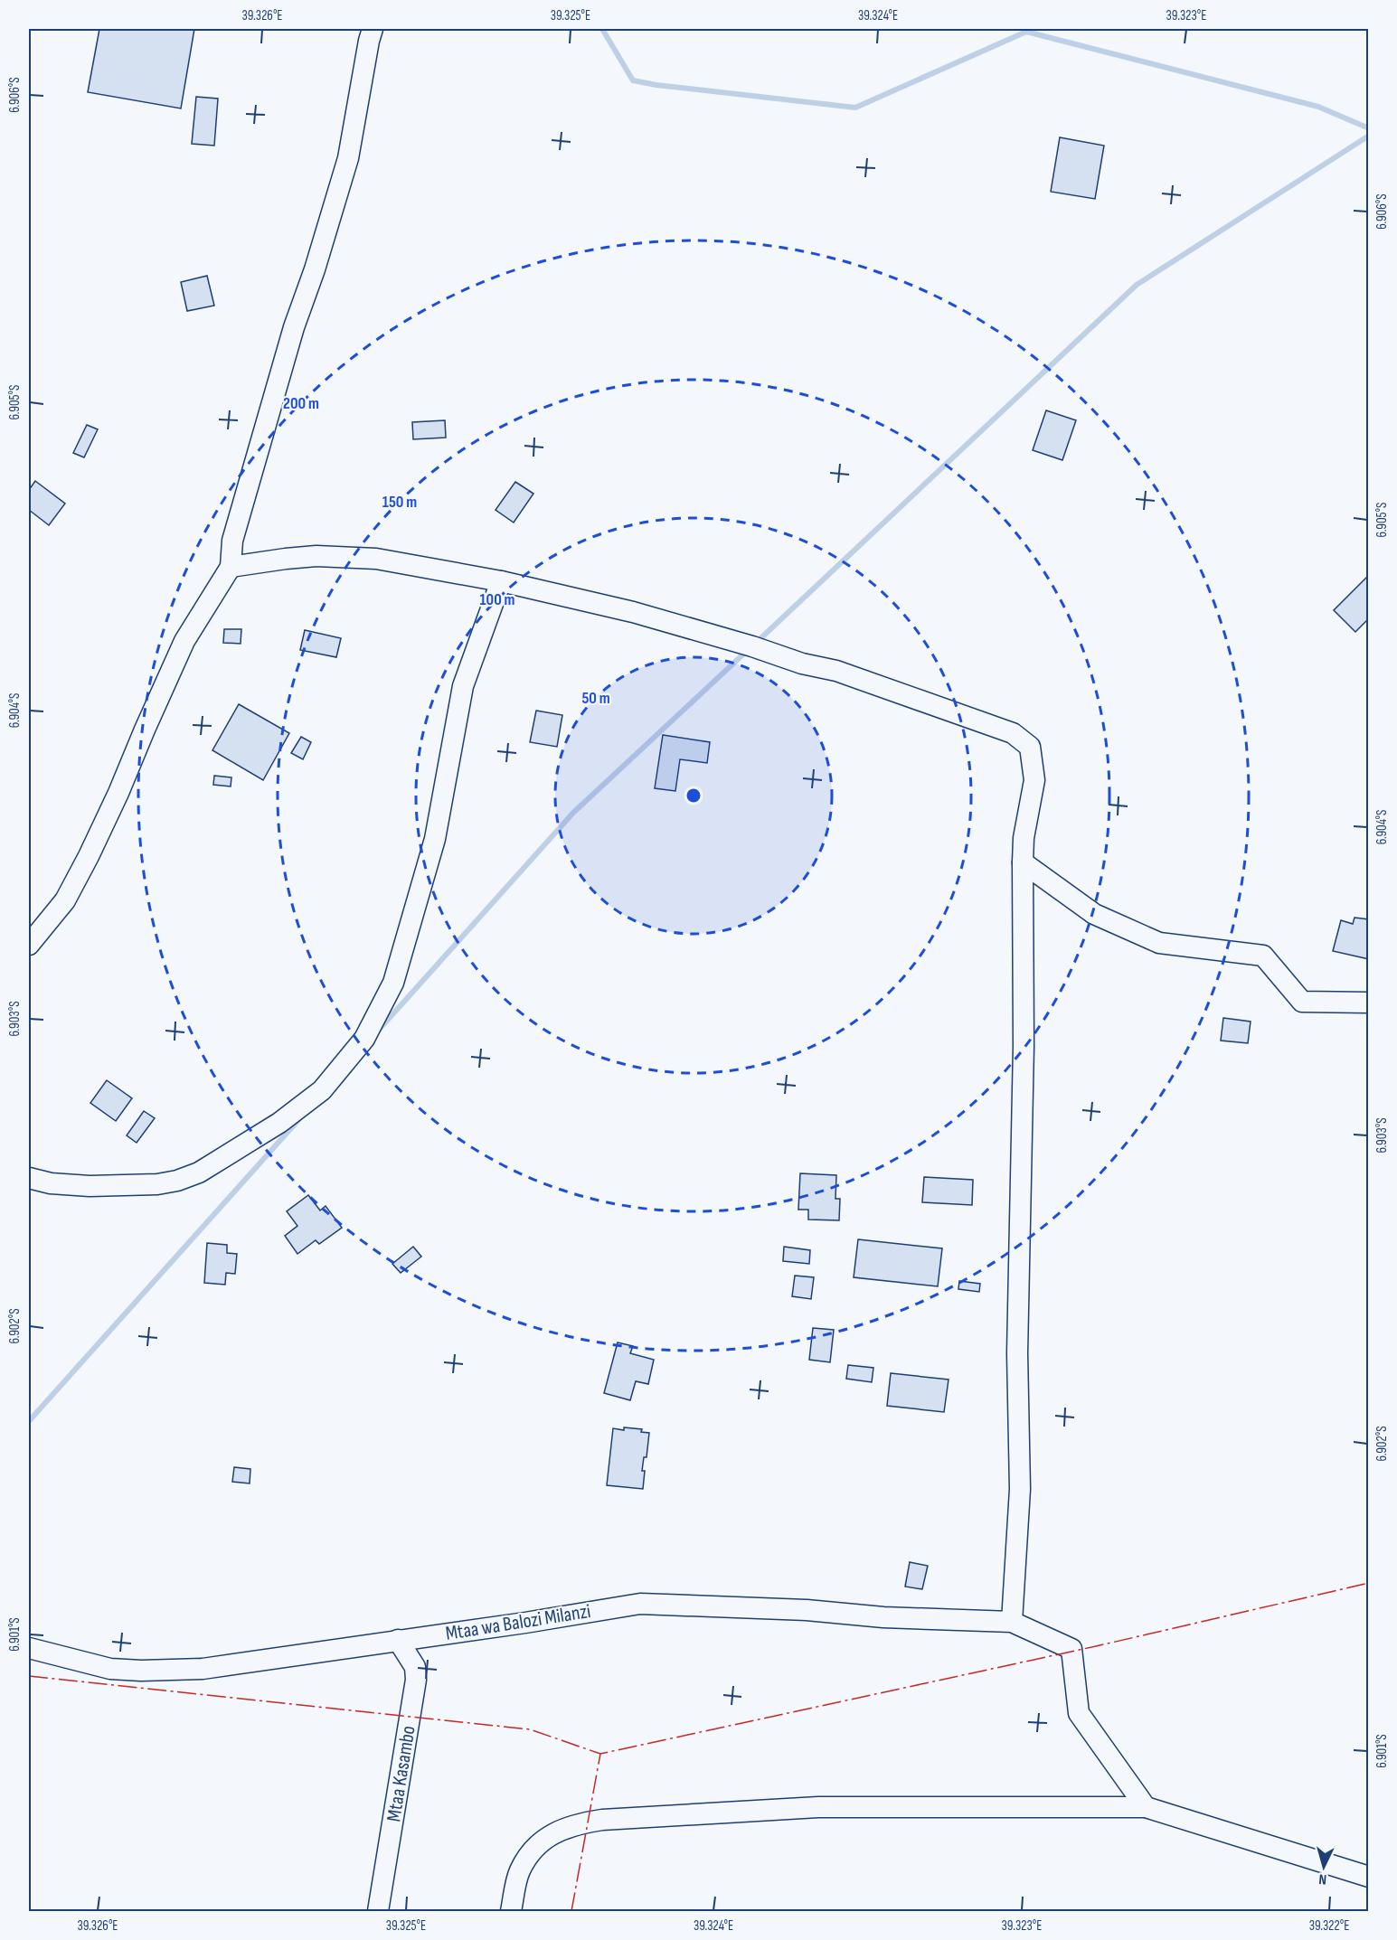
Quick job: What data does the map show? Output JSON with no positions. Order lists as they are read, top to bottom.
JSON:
{
  "streets": {
    "street": ["Mtaa wa Balozi Milanzi", "Mtaa Kasambo"]
  },
  "crossings": [
    ["Mtaa wa Balozi Milanzi", "Mtaa Kasambo"]
  ],
  "north": "bottom",
  "coordinates": [
    "39.326°E",
    "39.325°E",
    "39.324°E",
    "39.323°E",
    "6.906°S",
    "6.905°S",
    "6.904°S",
    "6.903°S",
    "6.902°S",
    "6.901°S",
    "39.322°E"
  ],
  "rings": [
    "200 m",
    "150 m",
    "100 m",
    "50 m"
  ]
}
